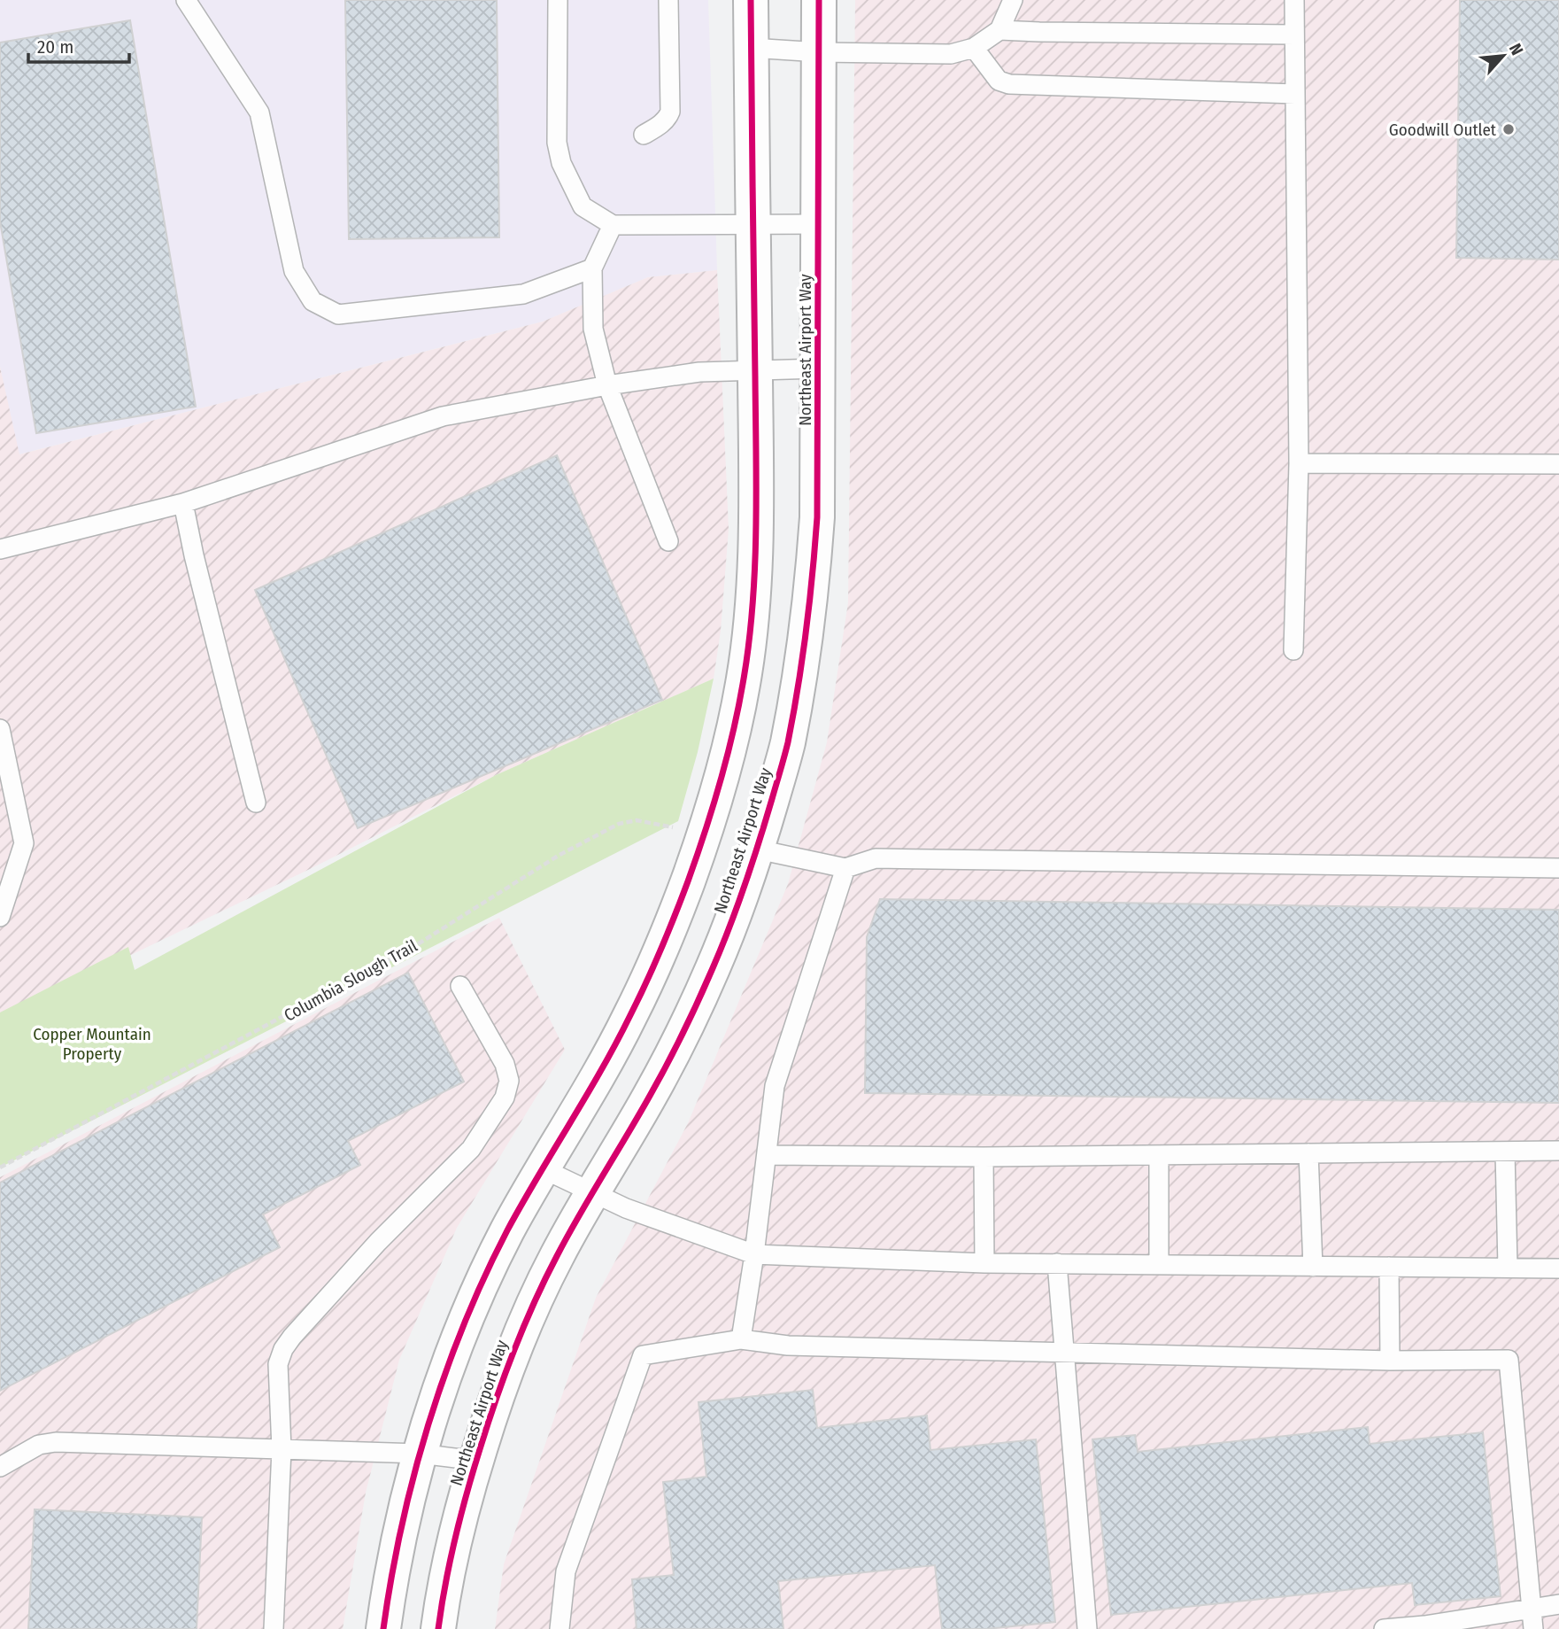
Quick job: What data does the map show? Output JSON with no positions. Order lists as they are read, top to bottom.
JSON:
{
  "streets": {
    "main road": ["Northeast Airport Way"],
    "path": ["Columbia Slough Trail"]
  },
  "parks": ["Copper Mountain Property"],
  "places": ["Goodwill Outlet"],
  "scale_bar": "20 m",
  "north": "top right"
}
